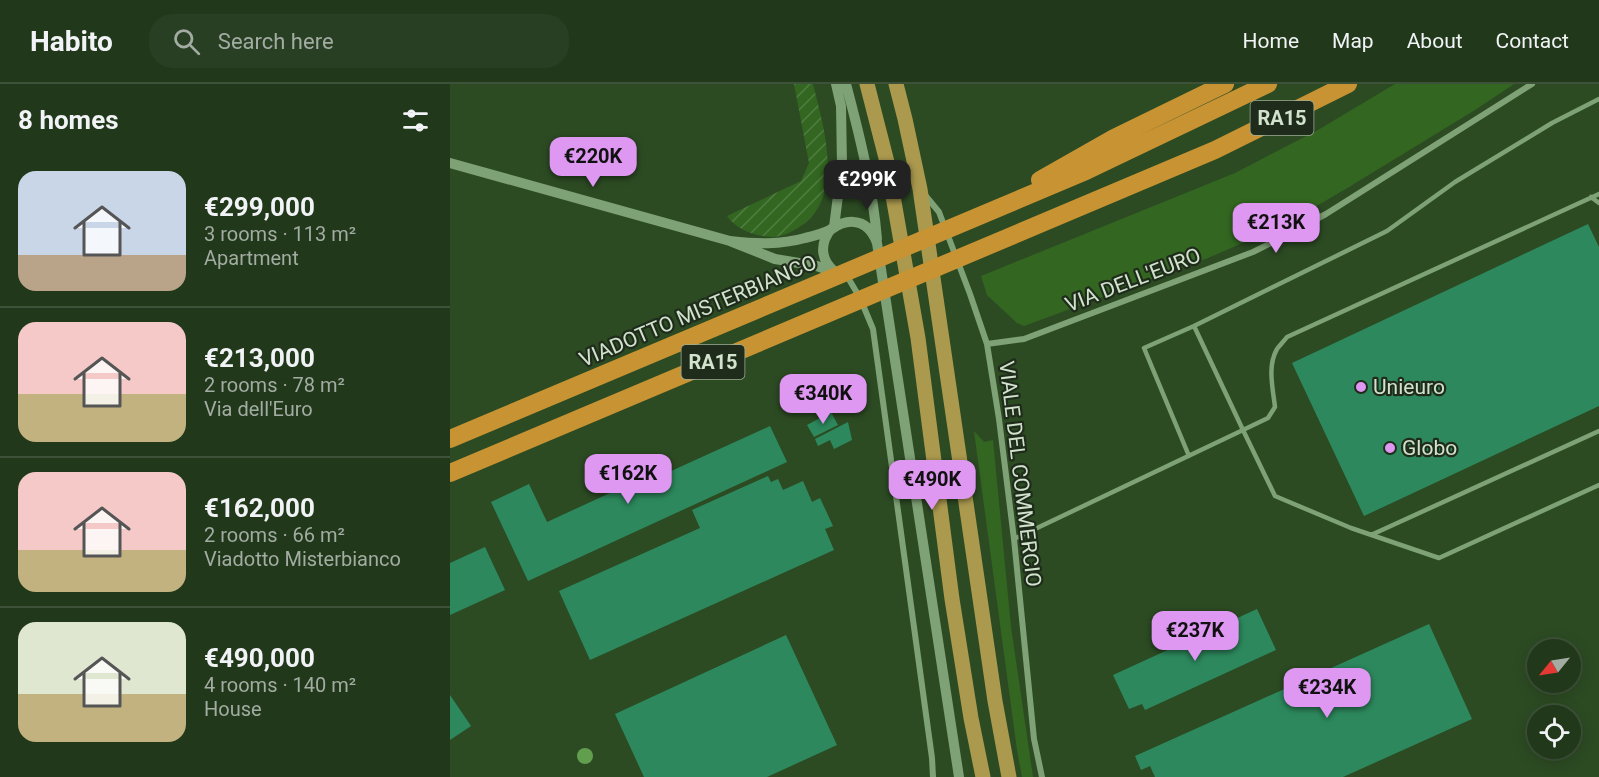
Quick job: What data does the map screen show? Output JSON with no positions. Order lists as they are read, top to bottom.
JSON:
{
  "streets": {
    "highway": ["RA15", "VIADOTTO MISTERBIANCO"],
    "street": ["VIA DELL'EURO", "VIALE DEL COMMERCIO"]
  },
  "crossings": [
    ["RA15", "VIADOTTO MISTERBIANCO"],
    ["VIA DELL'EURO", "VIALE DEL COMMERCIO"]
  ],
  "places": ["Unieuro", "Globo"],
  "north": "bottom left",
  "page": {
    "header": "Habito",
    "search": "Search here",
    "nav": [
      "Home",
      "Map",
      "About",
      "Contact"
    ],
    "heading": "8 homes",
    "price": [
      "€220K",
      "€299K",
      "€213K",
      "€340K",
      "€162K",
      "€490K",
      "€237K",
      "€234K"
    ],
    "list": [
      {
        "name": "€299,000",
        "note": "3 rooms · 113 m² · Apartment"
      },
      {
        "name": "€213,000",
        "note": "2 rooms · 78 m² · Via dell'Euro"
      },
      {
        "name": "€162,000",
        "note": "2 rooms · 66 m² · Viadotto Misterbianco"
      },
      {
        "name": "€490,000",
        "note": "4 rooms · 140 m² · House"
      }
    ]
  }
}
